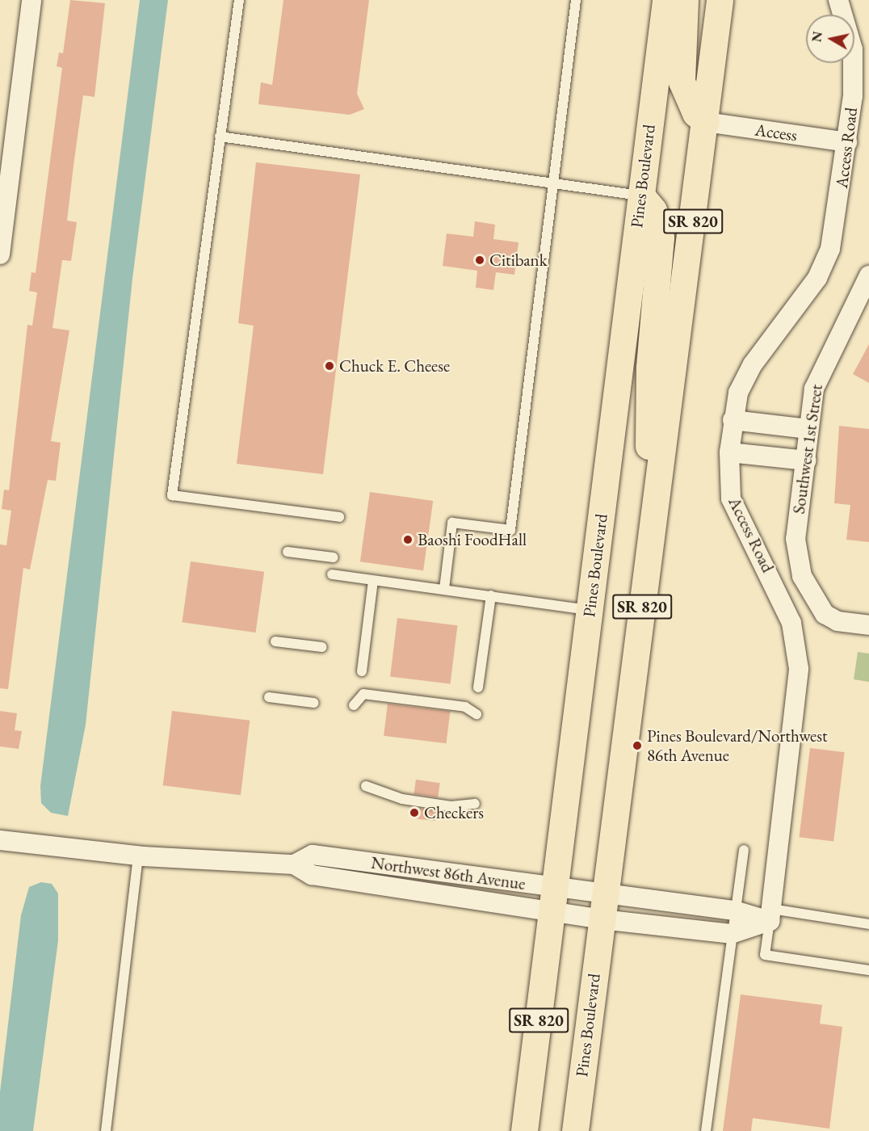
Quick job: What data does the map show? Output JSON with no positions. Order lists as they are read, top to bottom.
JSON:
{
  "streets": {
    "highway": ["Pines Boulevard", "SR 820"],
    "street": [
      "Access",
      "Access Road",
      "Southwest 1st Street",
      "Northwest 86th Avenue"
    ]
  },
  "crossings": [
    ["Access", "Access Road"],
    ["Access", "Pines Boulevard"],
    ["Pines Boulevard", "Northwest 86th Avenue"]
  ],
  "places": [
    "Citibank",
    "Chuck E. Cheese",
    "Baoshi FoodHall",
    "Pines Boulevard/Northwest 86th Avenue",
    "Checkers"
  ],
  "north": "left"
}
